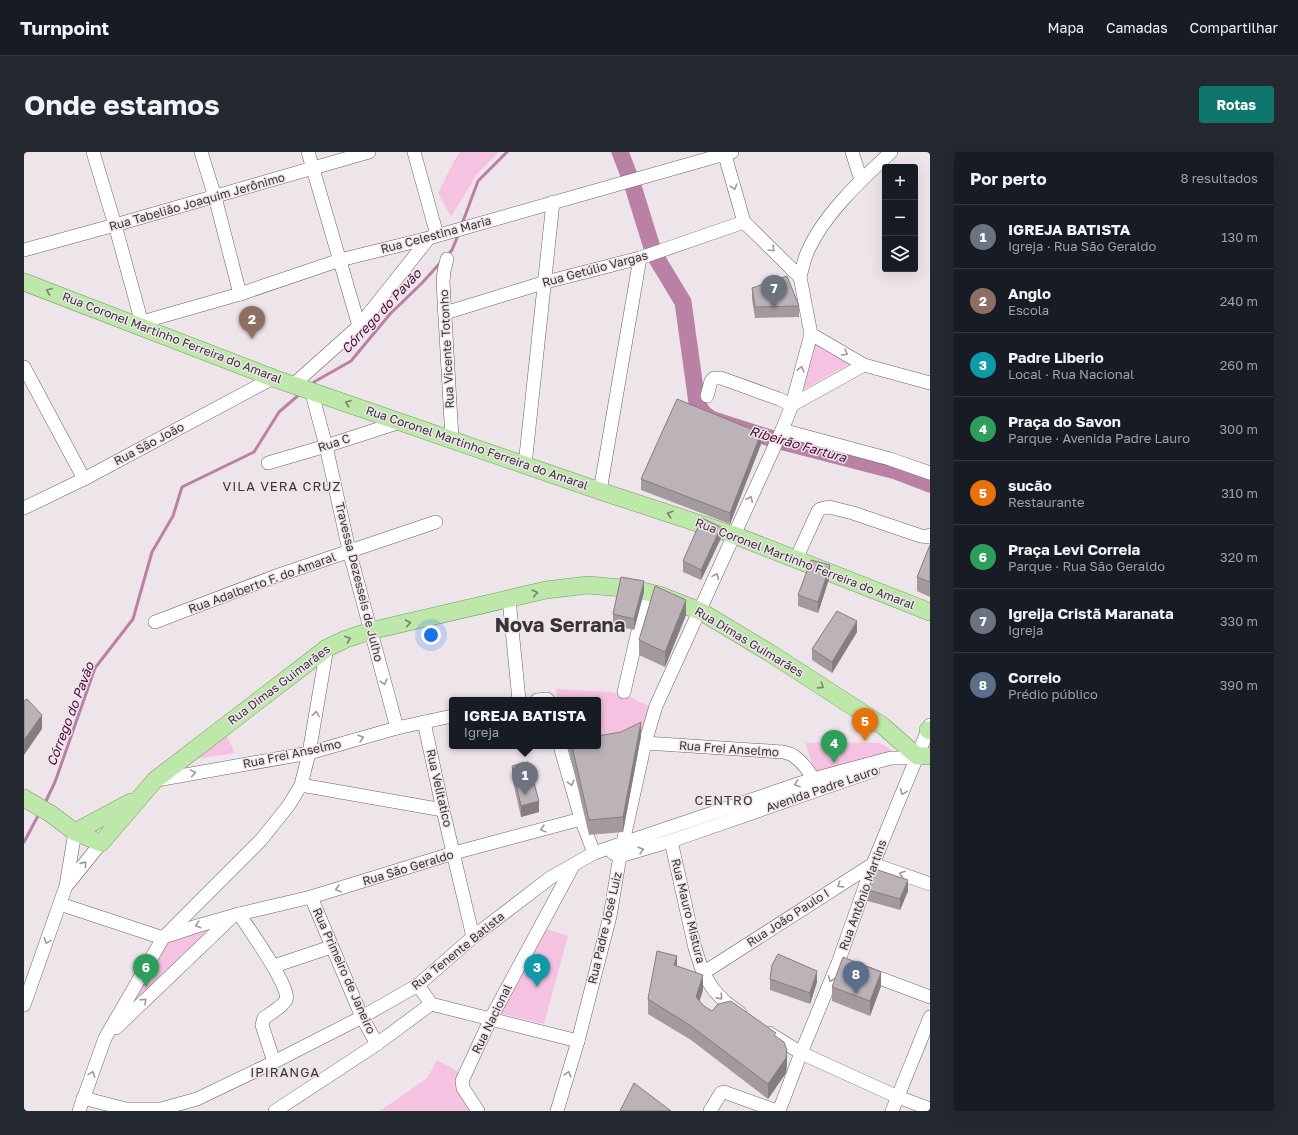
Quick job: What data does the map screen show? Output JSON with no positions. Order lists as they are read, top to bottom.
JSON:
{
  "streets": {
    "main road": ["Rua Coronel Martinho Ferreira do Amaral", "Rua Dimas Guimarães"],
    "street": [
      "Rua Tabelião Joaquim Jerônimo",
      "Rua Celestina Maria",
      "Rua Getúlio Vargas",
      "Rua Vicente Totonho",
      "Rua C",
      "Rua São João",
      "Travessa Dezesseis de Julho",
      "Rua Adalberto F. do Amaral",
      "Rua Frei Anselmo",
      "Rua Velitatico",
      "Avenida Padre Lauro",
      "Rua São Geraldo",
      "Rua Antônio Martins",
      "Rua Mauro Mistura",
      "Rua João Paulo I",
      "Rua Padre José Luiz",
      "Rua Tenente Batista",
      "Rua Primeiro de Janeiro",
      "Rua Nacional"
    ]
  },
  "crossings": [
    ["Rua Celestina Maria", "Rua Coronel Martinho Ferreira do Amaral"],
    ["Rua Getúlio Vargas", "Rua Vicente Totonho"],
    ["Rua Coronel Martinho Ferreira do Amaral", "Rua Vicente Totonho"],
    ["Rua Coronel Martinho Ferreira do Amaral", "Rua C"],
    ["Rua Coronel Martinho Ferreira do Amaral", "Rua São João"],
    ["Rua Coronel Martinho Ferreira do Amaral", "Travessa Dezesseis de Julho"],
    ["Rua Coronel Martinho Ferreira do Amaral", "Rua Padre José Luiz"],
    ["Rua C", "Travessa Dezesseis de Julho"],
    ["Travessa Dezesseis de Julho", "Rua Adalberto F. do Amaral"],
    ["Travessa Dezesseis de Julho", "Rua Dimas Guimarães"],
    ["Travessa Dezesseis de Julho", "Rua Frei Anselmo"],
    ["Rua Dimas Guimarães", "Rua Frei Anselmo"],
    ["Rua Dimas Guimarães", "Avenida Padre Lauro"],
    ["Rua Dimas Guimarães", "Rua Antônio Martins"],
    ["Rua Dimas Guimarães", "Rua Padre José Luiz"],
    ["Rua Frei Anselmo", "Rua Velitatico"],
    ["Rua Frei Anselmo", "Avenida Padre Lauro"],
    ["Rua Frei Anselmo", "Rua Padre José Luiz"],
    ["Rua Velitatico", "Rua São Geraldo"],
    ["Rua Velitatico", "Rua Tenente Batista"],
    ["Avenida Padre Lauro", "Rua Antônio Martins"],
    ["Avenida Padre Lauro", "Rua Mauro Mistura"],
    ["Avenida Padre Lauro", "Rua Padre José Luiz"],
    ["Avenida Padre Lauro", "Rua Tenente Batista"],
    ["Rua São Geraldo", "Rua Primeiro de Janeiro"],
    ["Rua Antônio Martins", "Rua Mauro Mistura"],
    ["Rua Antônio Martins", "Rua João Paulo I"],
    ["Rua Mauro Mistura", "Rua João Paulo I"],
    ["Rua Tenente Batista", "Rua Primeiro de Janeiro"],
    ["Rua Tenente Batista", "Rua Nacional"]
  ],
  "one_way": [
    "Rua Coronel Martinho Ferreira do Amaral",
    "Rua São Geraldo",
    "Rua João Paulo I",
    "Rua Padre José Luiz"
  ],
  "districts": [
    "VILA VERA CRUZ",
    "Nova Serrana",
    "CENTRO",
    "IPIRANGA"
  ],
  "water": ["Córrego do Pavão", "Ribeirão Fartura"],
  "page": {
    "header": "Turnpoint",
    "nav": ["Mapa", "Camadas", "Compartilhar"],
    "buttons": "Rotas",
    "title": "Onde estamos",
    "heading": ["Por perto", "8 resultados"],
    "map_buttons": ["+", "−"],
    "list": [
      {
        "mark": "1",
        "name": "IGREJA BATISTA",
        "note": "Igreja · Rua São Geraldo",
        "value": "130 m"
      },
      {
        "mark": "2",
        "name": "Anglo",
        "note": "Escola",
        "value": "240 m"
      },
      {
        "mark": "3",
        "name": "Padre Liberio",
        "note": "Local · Rua Nacional",
        "value": "260 m"
      },
      {
        "mark": "4",
        "name": "Praça do Savon",
        "note": "Parque · Avenida Padre Lauro",
        "value": "300 m"
      },
      {
        "mark": "5",
        "name": "sucão",
        "note": "Restaurante",
        "value": "310 m"
      },
      {
        "mark": "6",
        "name": "Praça Levi Correia",
        "note": "Parque · Rua São Geraldo",
        "value": "320 m"
      },
      {
        "mark": "7",
        "name": "Igreija Cristã Maranata",
        "note": "Igreja",
        "value": "330 m"
      },
      {
        "mark": "8",
        "name": "Correio",
        "note": "Prédio público",
        "value": "390 m"
      }
    ],
    "pins": [
      "7",
      "2",
      "5",
      "4",
      "1",
      "3",
      "6",
      "8"
    ],
    "popup": ["IGREJA BATISTA", "Igreja"]
  }
}
